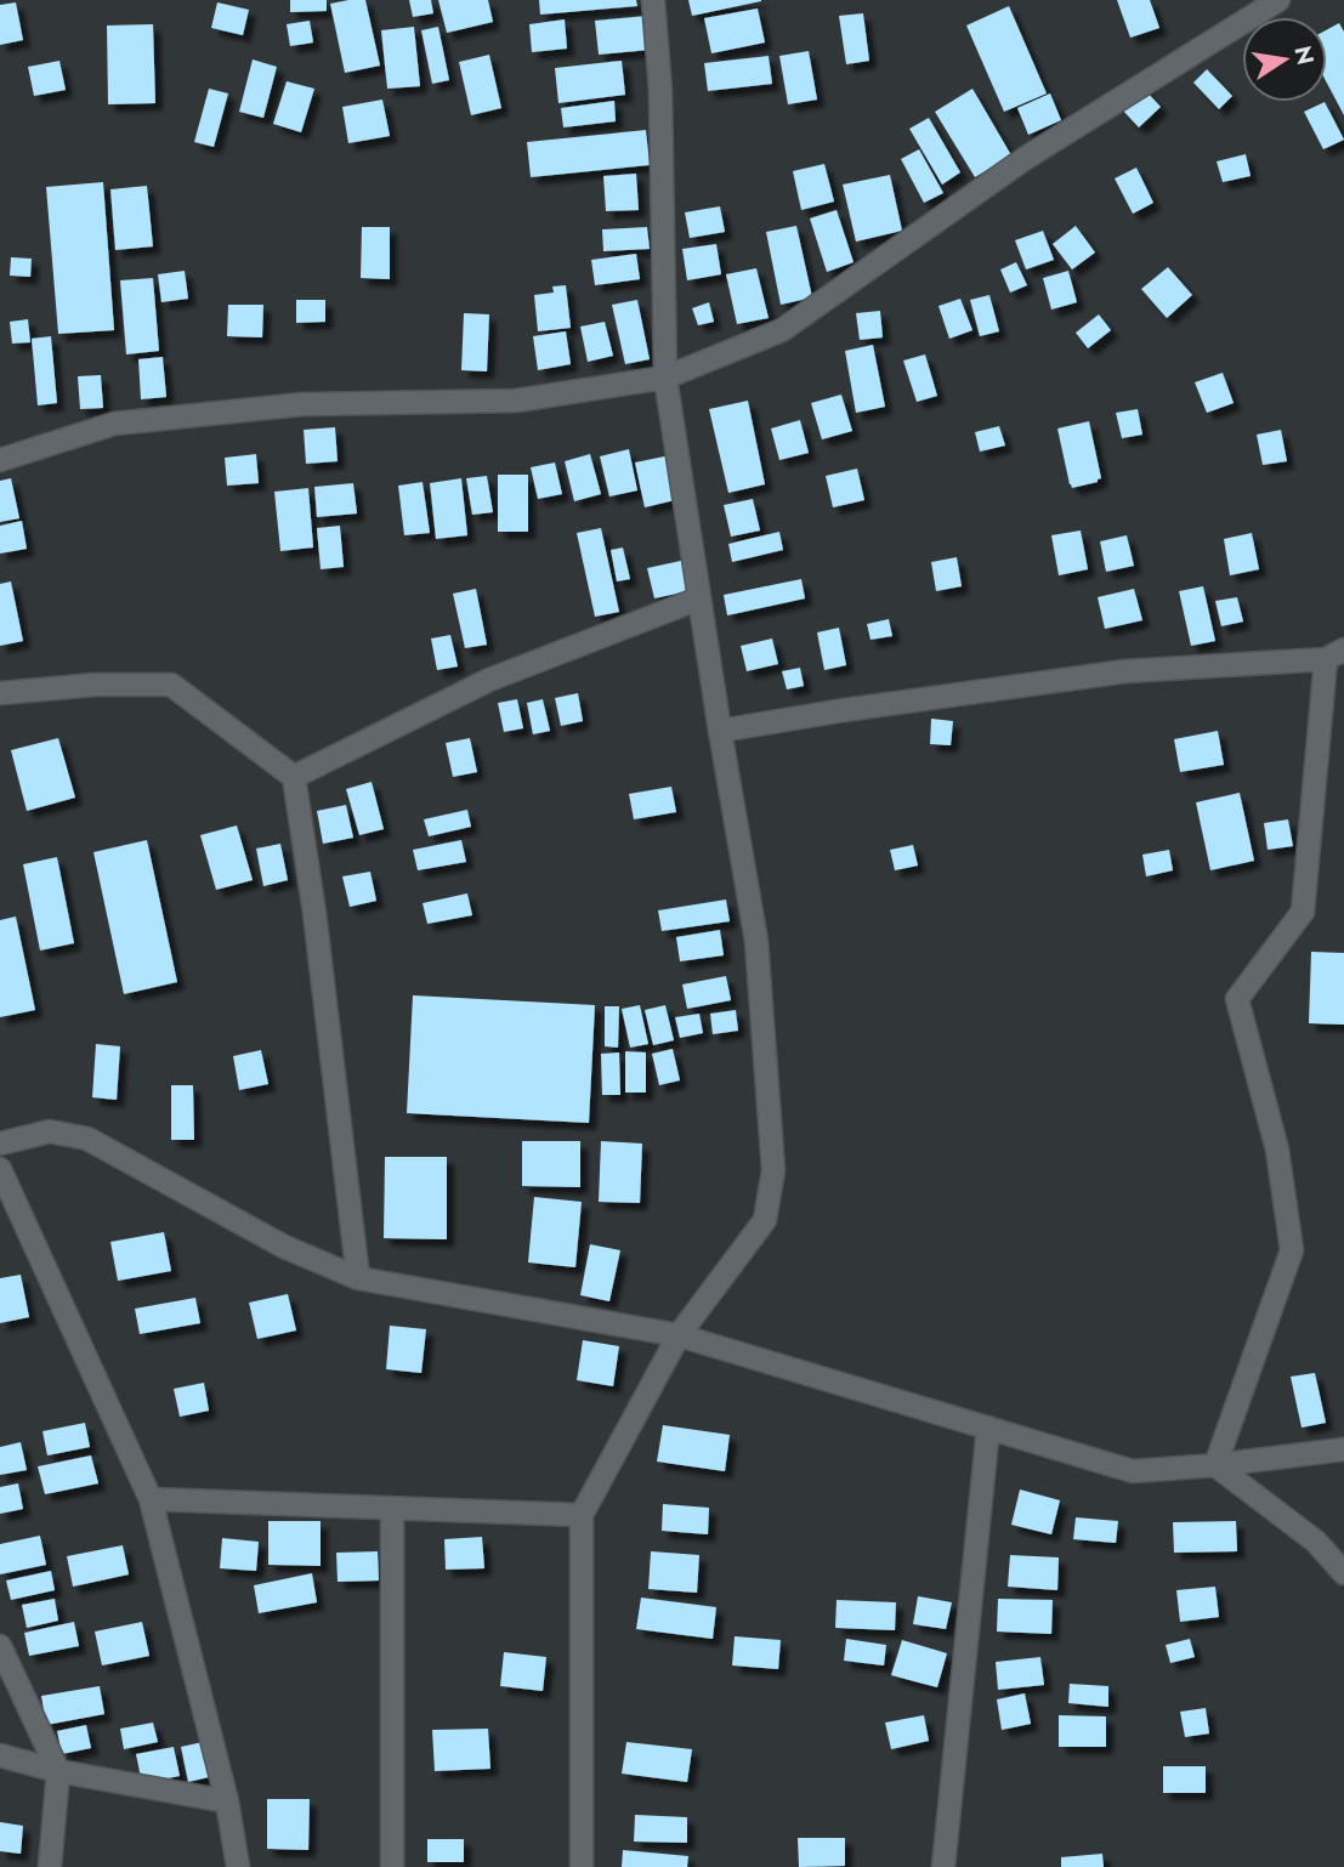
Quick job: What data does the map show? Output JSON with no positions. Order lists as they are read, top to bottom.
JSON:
{
  "north": "right"
}
